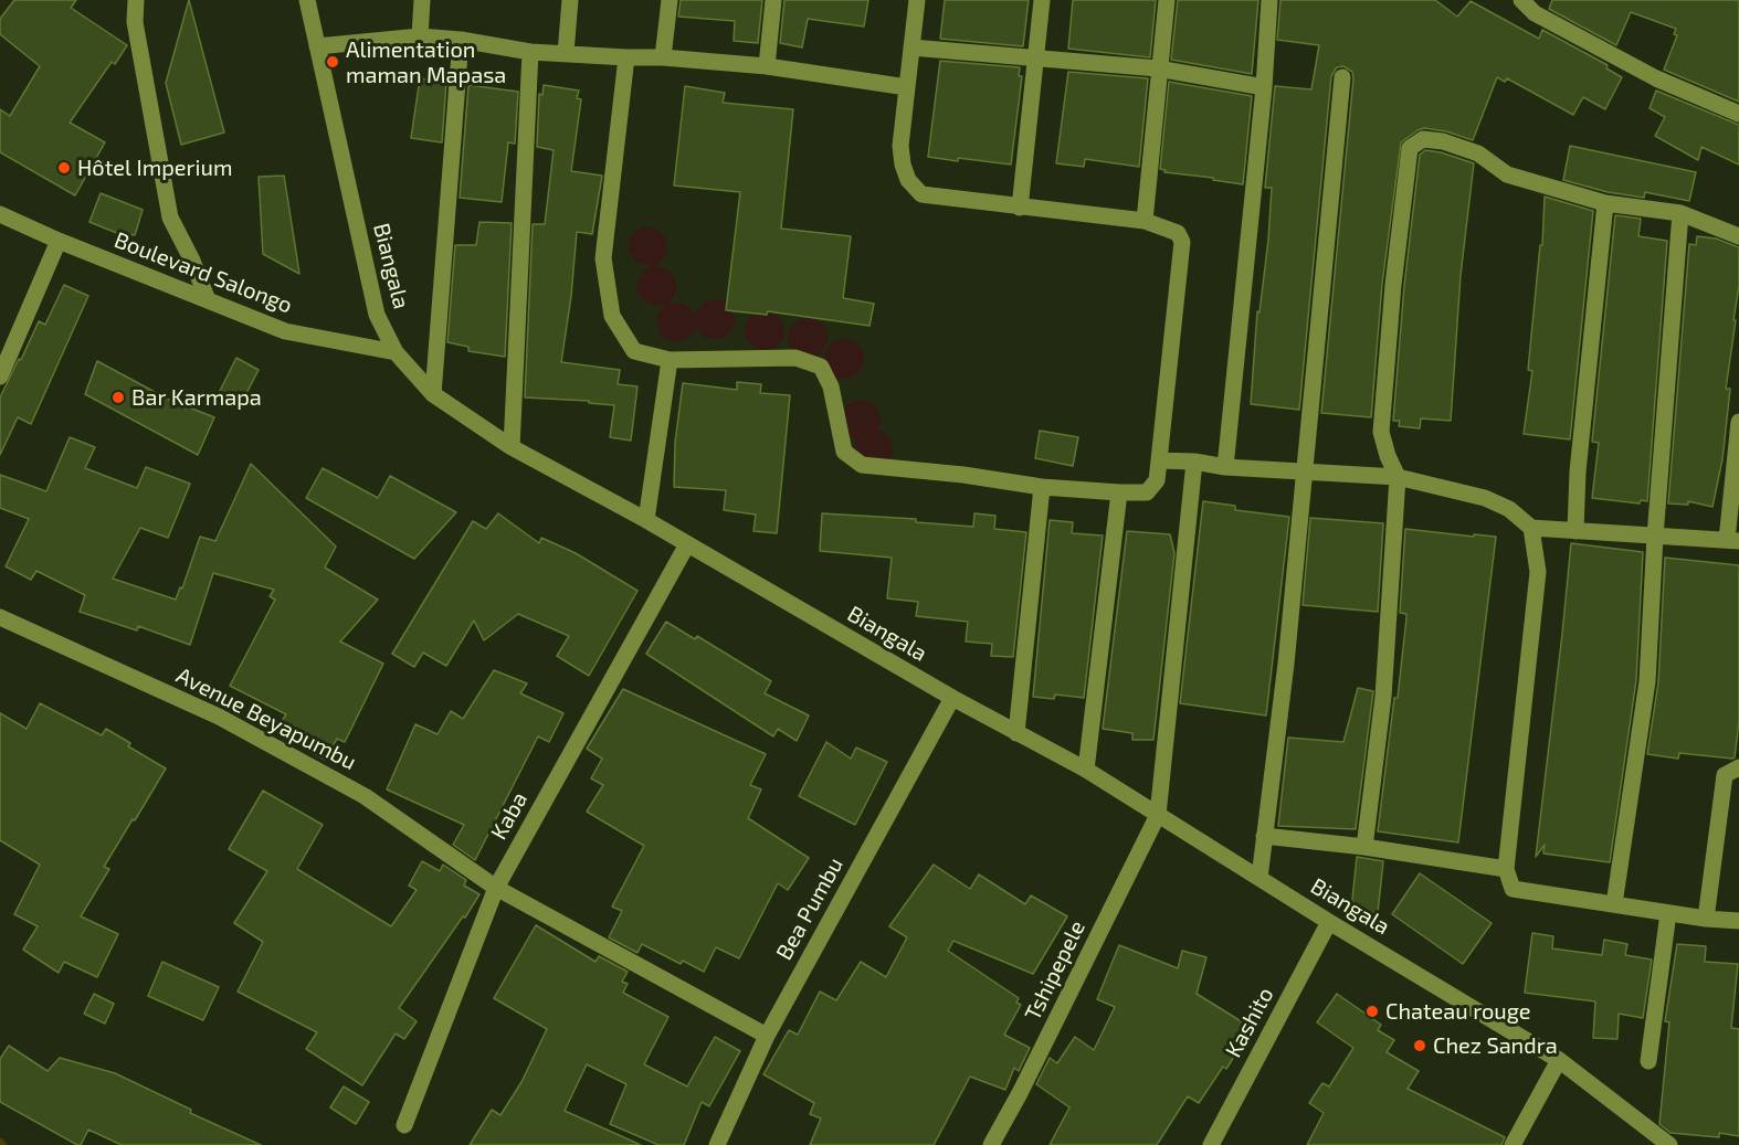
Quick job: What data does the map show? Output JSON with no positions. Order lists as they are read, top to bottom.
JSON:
{
  "streets": {
    "street": [
      "Biangala",
      "Boulevard Salongo",
      "Avenue Beyapumbu",
      "Kaba",
      "Bea Pumbu",
      "Tshipepele",
      "Kashito"
    ]
  },
  "crossings": [
    ["Biangala", "Boulevard Salongo"],
    ["Biangala", "Kaba"],
    ["Biangala", "Bea Pumbu"],
    ["Biangala", "Tshipepele"],
    ["Biangala", "Kashito"],
    ["Avenue Beyapumbu", "Kaba"],
    ["Avenue Beyapumbu", "Bea Pumbu"]
  ],
  "places": [
    "Alimentation maman Mapasa",
    "Hôtel Imperium",
    "Bar Karmapa",
    "Chateau rouge",
    "Chez Sandra"
  ]
}
